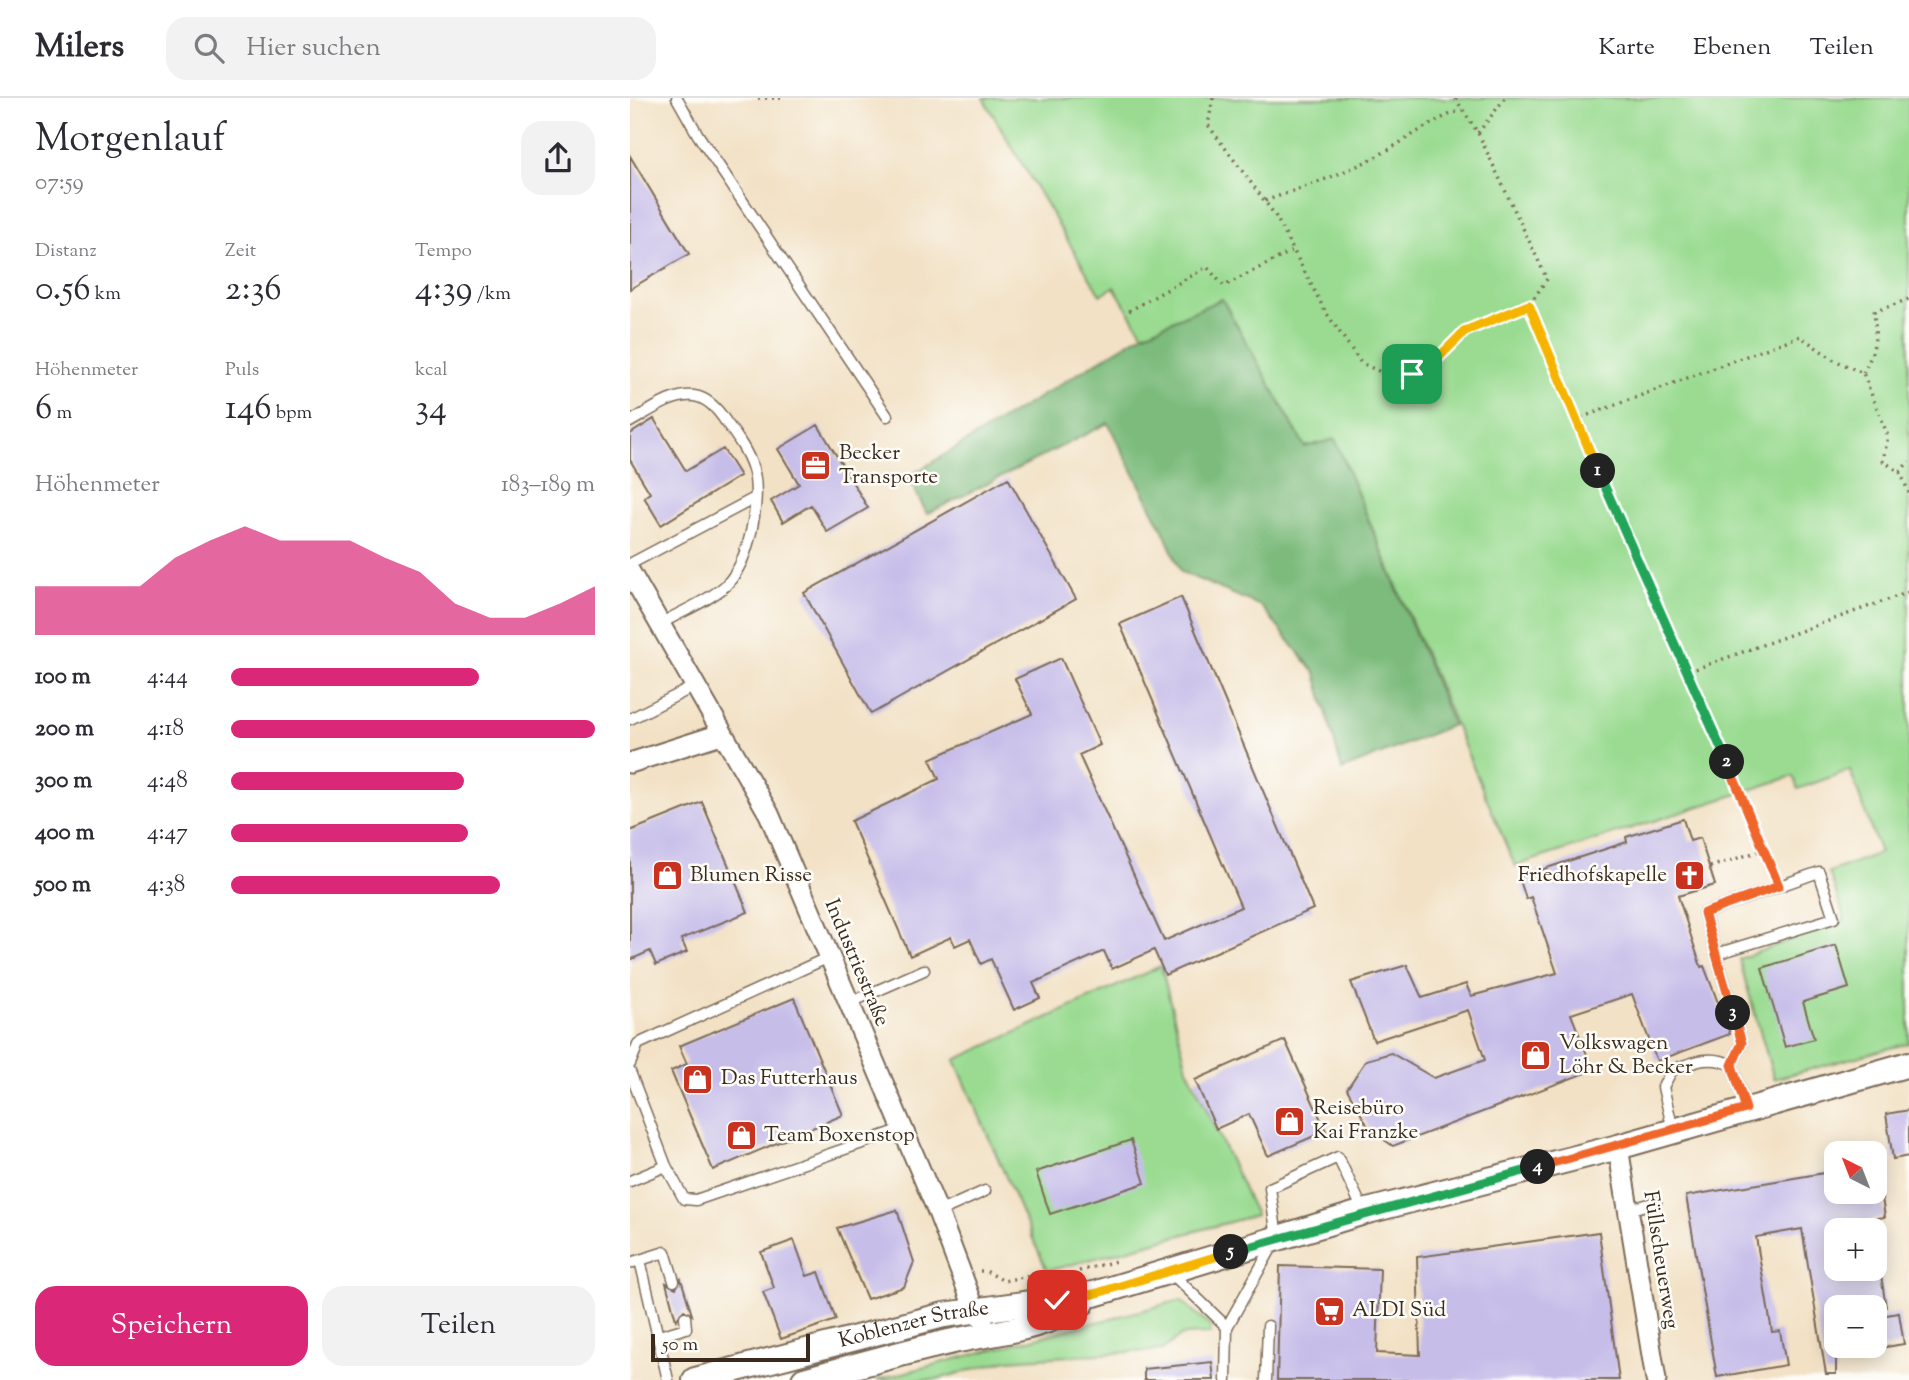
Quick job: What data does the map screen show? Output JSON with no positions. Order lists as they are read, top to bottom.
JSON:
{
  "streets": {
    "street": ["Industriestraße", "Füllscheuerweg", "Koblenzer Straße"]
  },
  "crossings": [
    ["Industriestraße", "Koblenzer Straße"],
    ["Füllscheuerweg", "Koblenzer Straße"]
  ],
  "places": {
    "office": ["Becker Transporte"],
    "shop": [
      "Blumen Risse",
      "Volkswagen Löhr & Becker",
      "Das Futterhaus",
      "Reisebüro Kai Franzke",
      "Team Boxenstop"
    ],
    "church": ["Friedhofskapelle"],
    "supermarket": ["ALDI Süd"]
  },
  "scale_bar": "50 m",
  "north": "top left",
  "page": {
    "header": "Milers",
    "search": "Hier suchen",
    "nav": ["Karte", "Ebenen", "Teilen"],
    "heading": ["Morgenlauf", "07:59"],
    "stats": [
      ["Distanz", "0.56 km"],
      ["Zeit", "2:36"],
      ["Tempo", "4:39 /km"],
      ["Höhenmeter", "6 m"],
      ["Puls", "146 bpm"],
      ["kcal", "34"]
    ],
    "pins": [
      "1",
      "2",
      "3",
      "4",
      "5"
    ],
    "chart": ["Höhenmeter", "183–189 m"],
    "list": [
      {
        "name": "100 m",
        "note": "4:44"
      },
      {
        "name": "200 m",
        "note": "4:18"
      },
      {
        "name": "300 m",
        "note": "4:48"
      },
      {
        "name": "400 m",
        "note": "4:47"
      },
      {
        "name": "500 m",
        "note": "4:38"
      }
    ],
    "map_buttons": ["+", "−"],
    "buttons": ["Speichern", "Teilen"],
    "scale": "50 m"
  }
}
